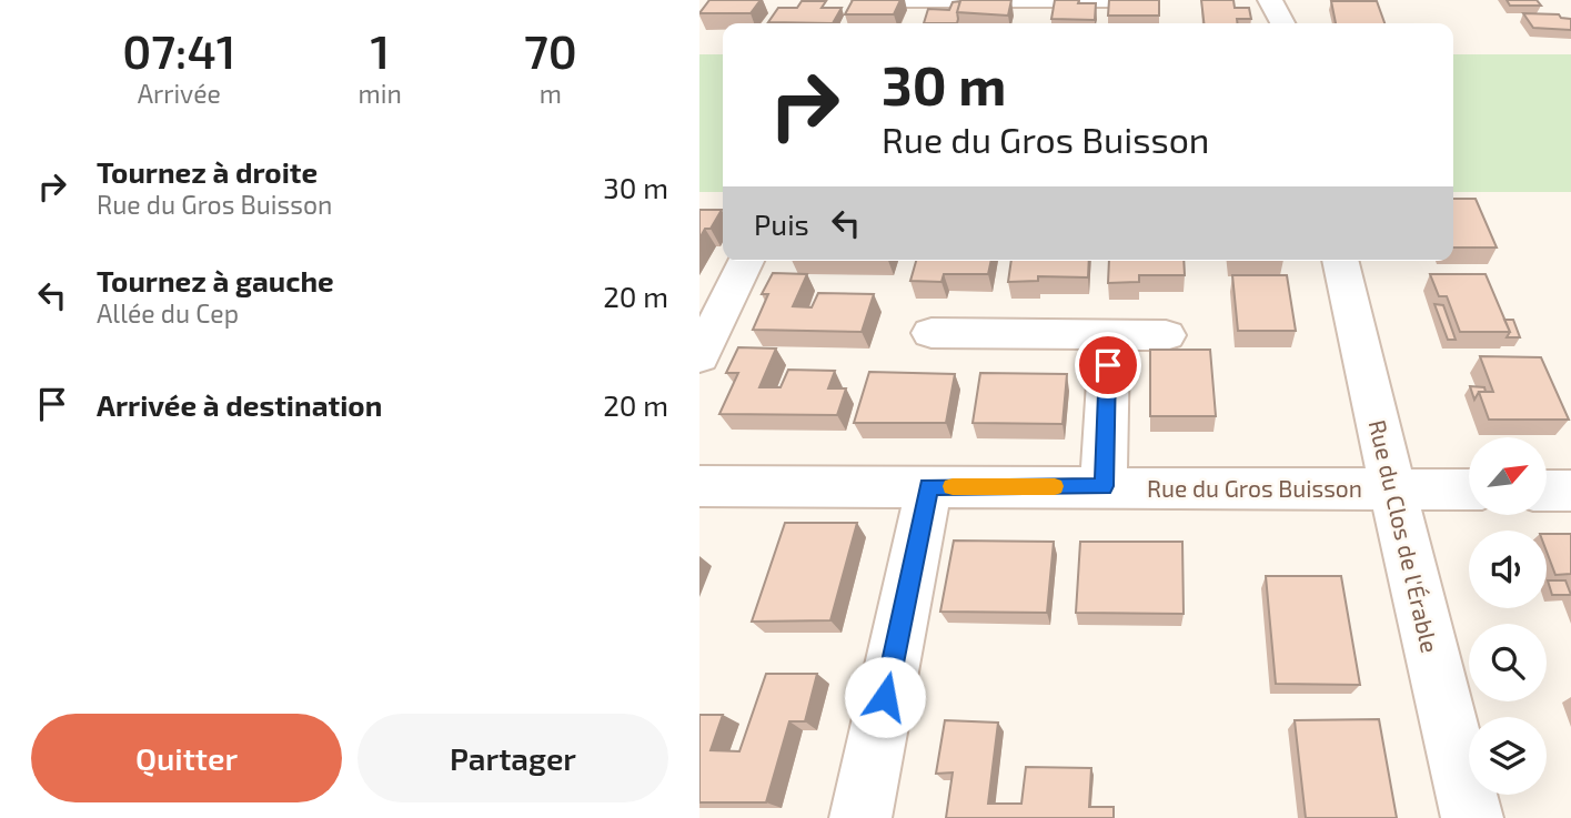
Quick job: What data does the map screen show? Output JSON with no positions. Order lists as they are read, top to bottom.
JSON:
{
  "streets": {
    "street": ["Rue du Gros Buisson", "Rue du Clos de l'Érable"]
  },
  "crossings": [
    ["Rue du Gros Buisson", "Rue du Clos de l'Érable"]
  ],
  "north": "top right",
  "page": {
    "eta": [
      "07:41",
      "Arrivée",
      "1",
      "min",
      "70",
      "m"
    ],
    "turn": ["30 m", "Rue du Gros Buisson"],
    "list": [
      {
        "name": "Tournez à droite",
        "note": "Rue du Gros Buisson",
        "value": "30 m"
      },
      {
        "name": "Tournez à gauche",
        "note": "Allée du Cep",
        "value": "20 m"
      },
      {
        "name": "Arrivée à destination",
        "value": "20 m"
      }
    ],
    "then": "Puis",
    "buttons": ["Quitter", "Partager"]
  }
}
